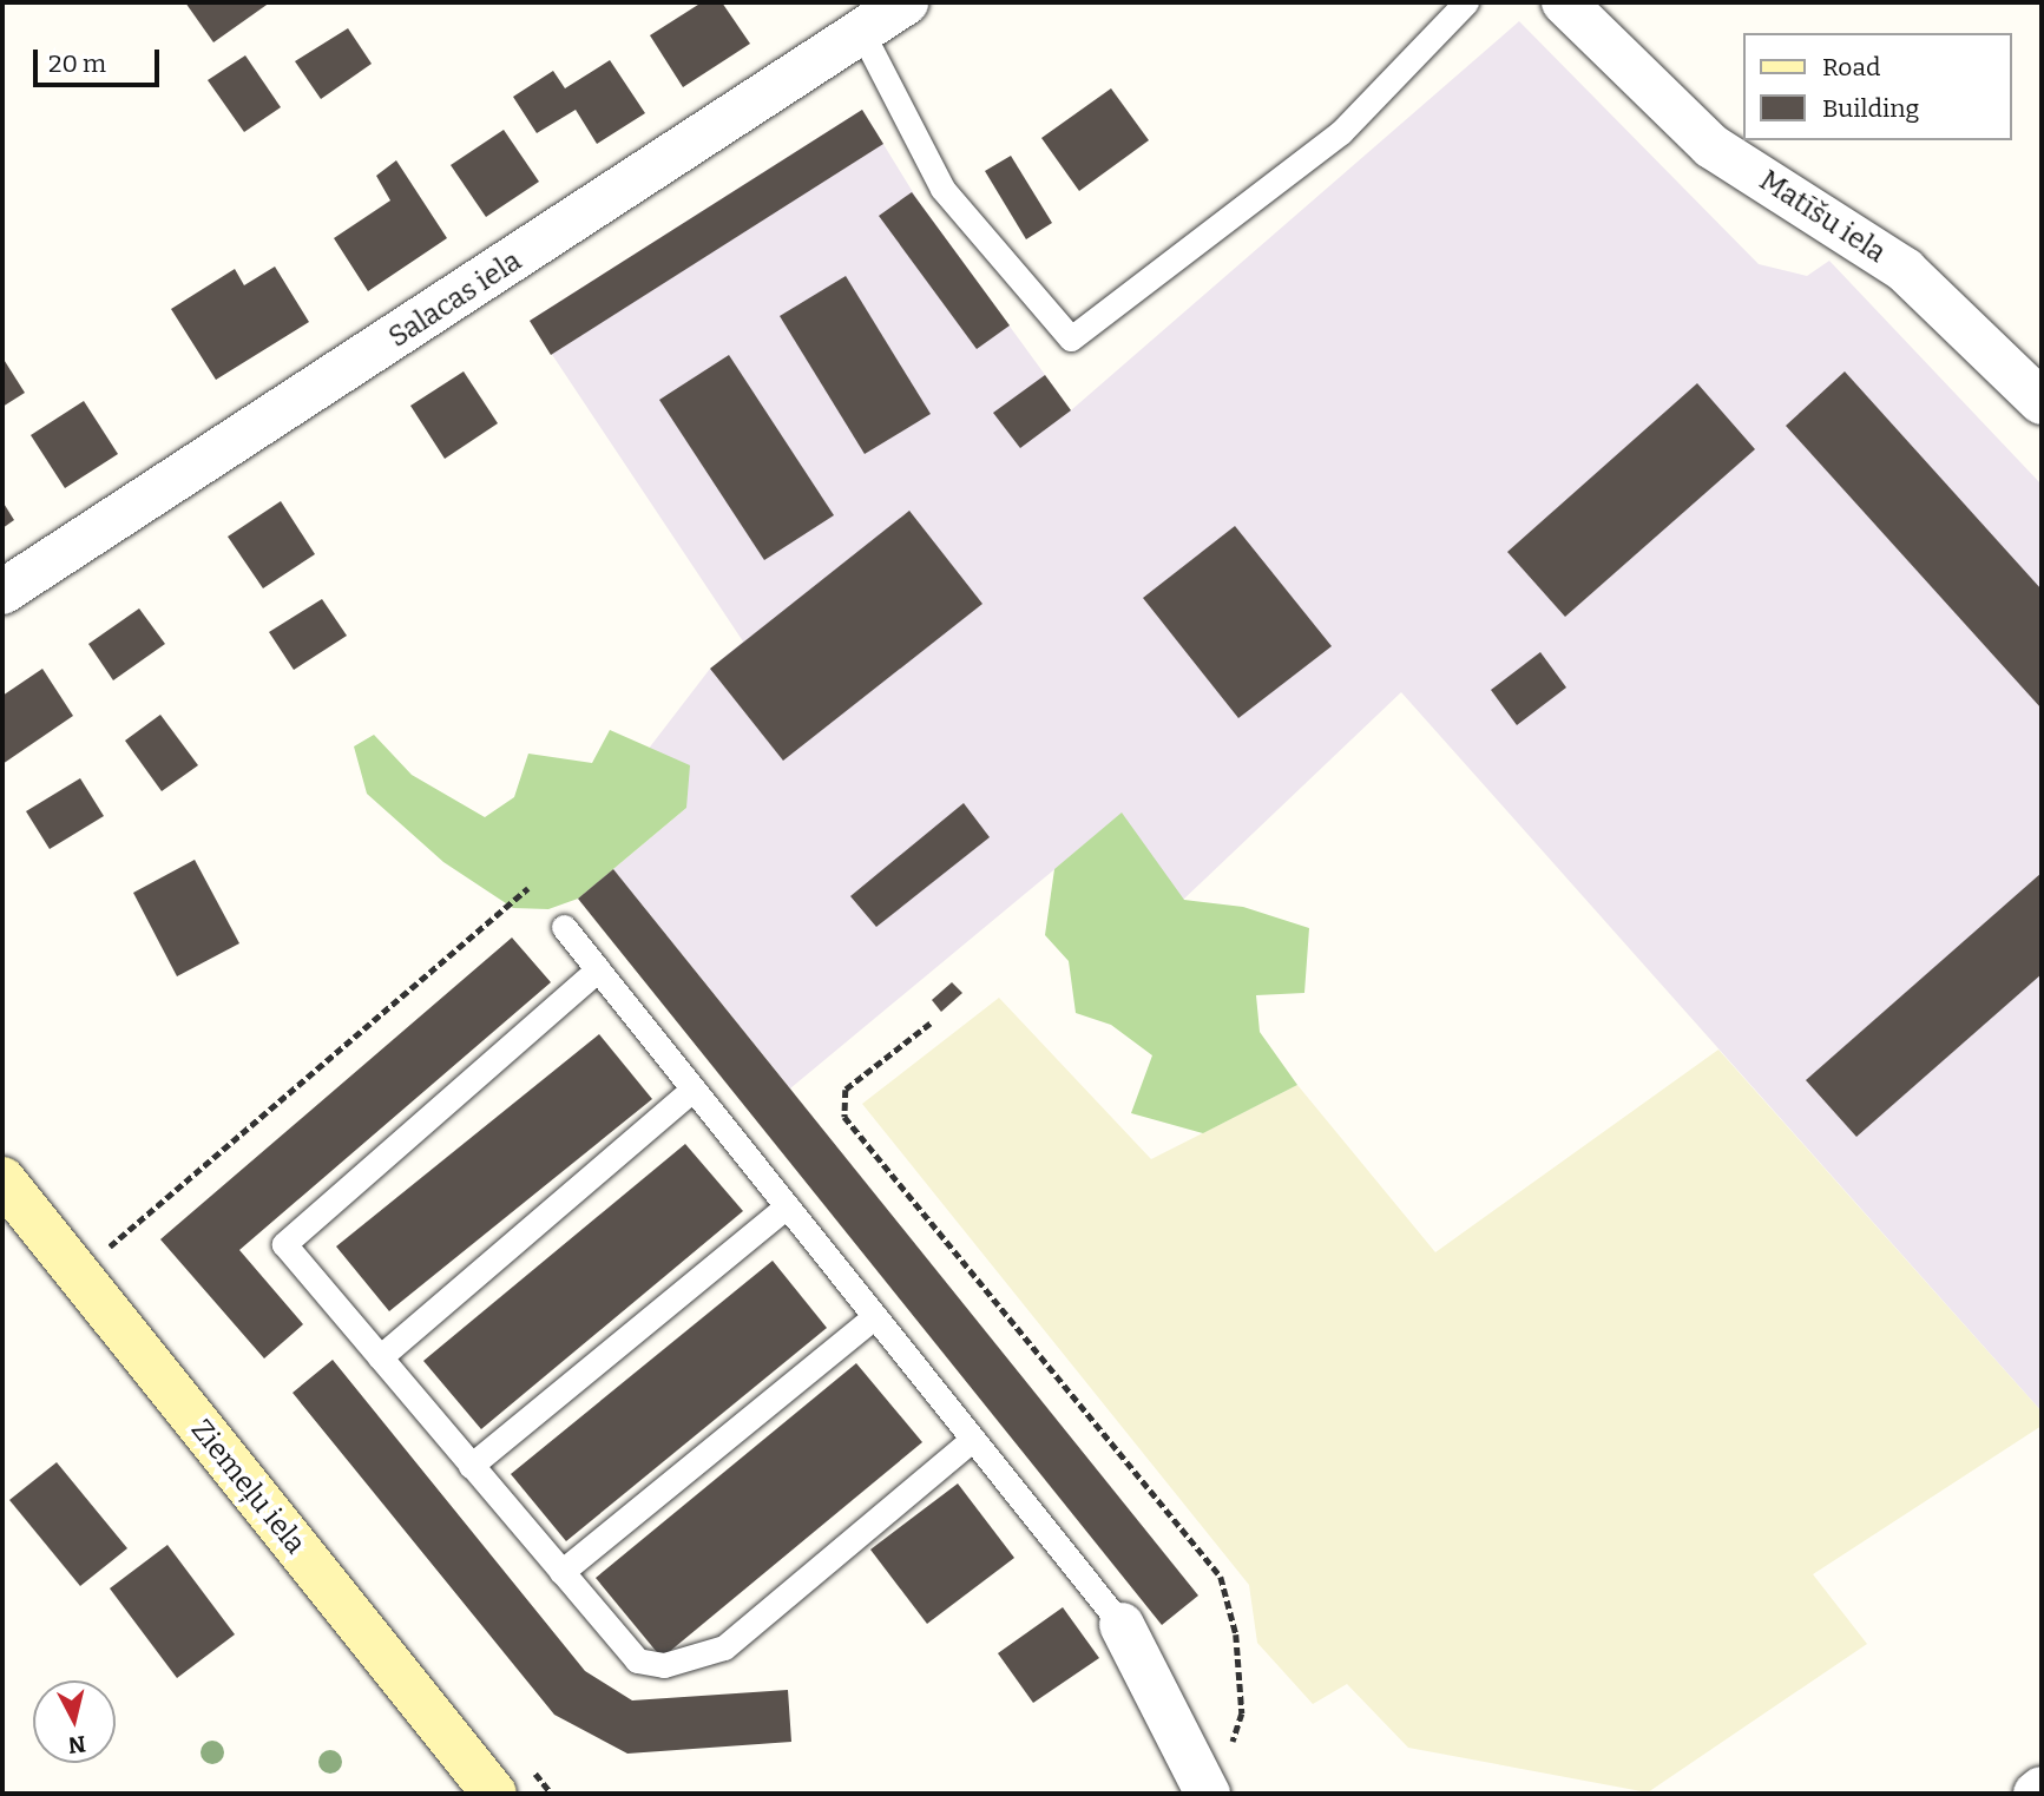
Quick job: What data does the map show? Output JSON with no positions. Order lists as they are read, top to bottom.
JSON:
{
  "streets": {
    "street": ["Matīšu iela", "Salacas iela", "Ziemeļu iela"]
  },
  "legend": ["Road", "Building"],
  "scale_bar": "20 m",
  "north": "bottom"
}
